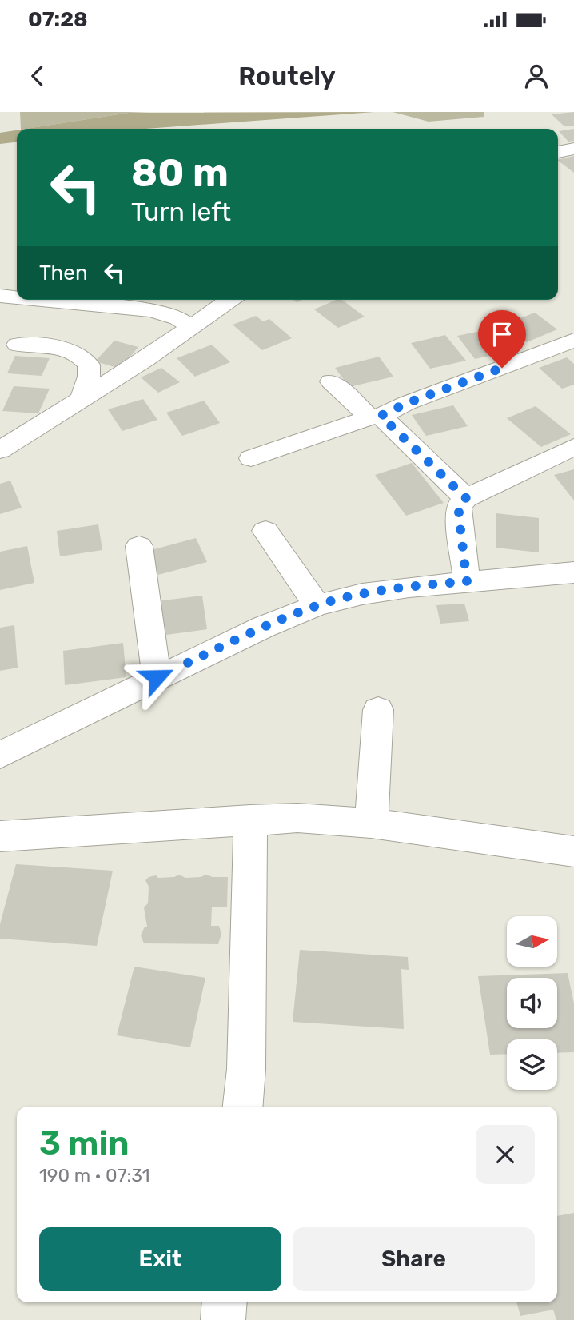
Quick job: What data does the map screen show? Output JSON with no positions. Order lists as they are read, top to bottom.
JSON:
{
  "north": "right",
  "page": {
    "status": "07:28",
    "header": "Routely",
    "turn": ["80 m", "Turn left"],
    "then": "Then",
    "heading": ["3 min", "190 m · 07:31"],
    "buttons": ["Exit", "Share"]
  }
}
